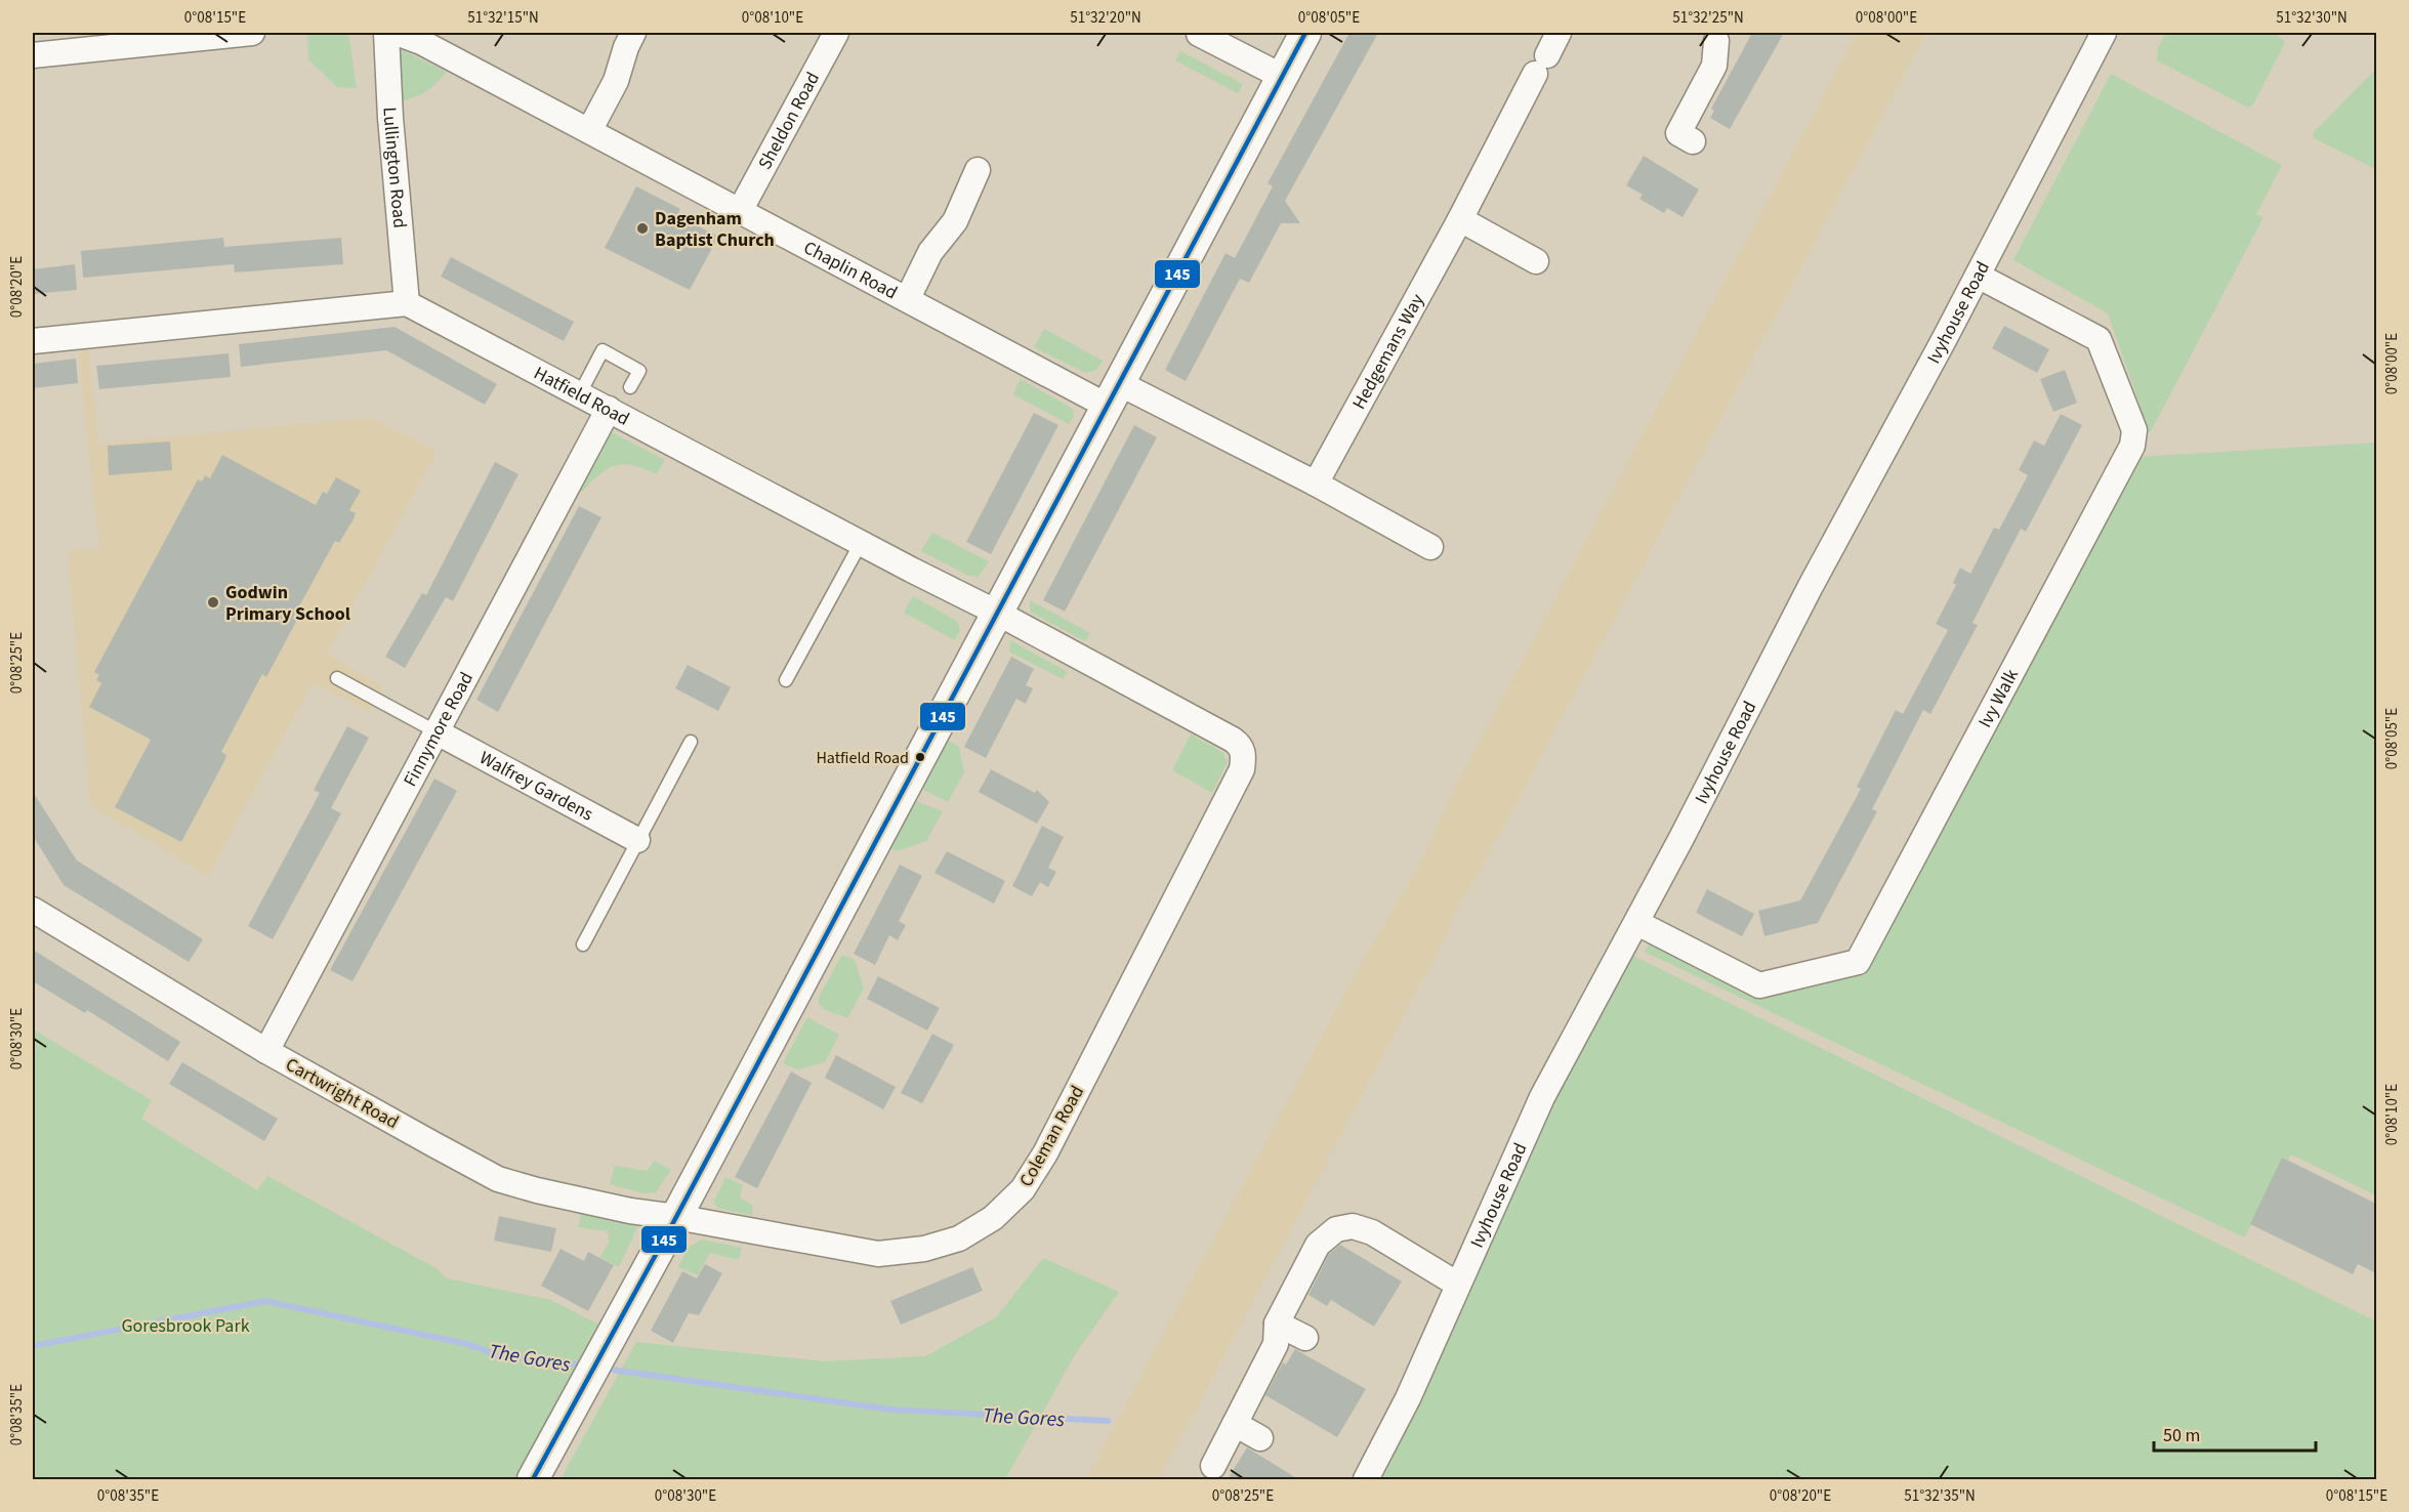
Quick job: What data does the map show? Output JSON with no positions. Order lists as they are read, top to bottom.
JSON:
{
  "streets": {
    "street": [
      "Sheldon Road",
      "Lullington Road",
      "Chaplin Road",
      "Ivyhouse Road",
      "Hedgemans Way",
      "Hatfield Road",
      "Ivy Walk",
      "Finnymore Road",
      "Walfrey Gardens",
      "Cartwright Road",
      "Coleman Road"
    ]
  },
  "crossings": [
    ["Sheldon Road", "Chaplin Road"],
    ["Lullington Road", "Hatfield Road"],
    ["Ivyhouse Road", "Ivy Walk"],
    ["Hatfield Road", "Finnymore Road"],
    ["Hatfield Road", "Coleman Road"],
    ["Finnymore Road", "Walfrey Gardens"],
    ["Finnymore Road", "Cartwright Road"],
    ["Cartwright Road", "Coleman Road"]
  ],
  "water": ["The Gores"],
  "parks": ["Goresbrook Park"],
  "places": ["Dagenham Baptist Church", "Godwin Primary School", "Hatfield Road"],
  "lines": ["transit line 145"],
  "scale_bar": "50 m",
  "coordinates": [
    "0°08'15\"E",
    "51°32'15\"N",
    "0°08'10\"E",
    "51°32'20\"N",
    "0°08'05\"E",
    "51°32'25\"N",
    "0°08'00\"E",
    "51°32'30\"N",
    "0°08'20\"E",
    "0°08'25\"E",
    "0°08'30\"E",
    "0°08'35\"E",
    "51°32'35\"N"
  ]
}
